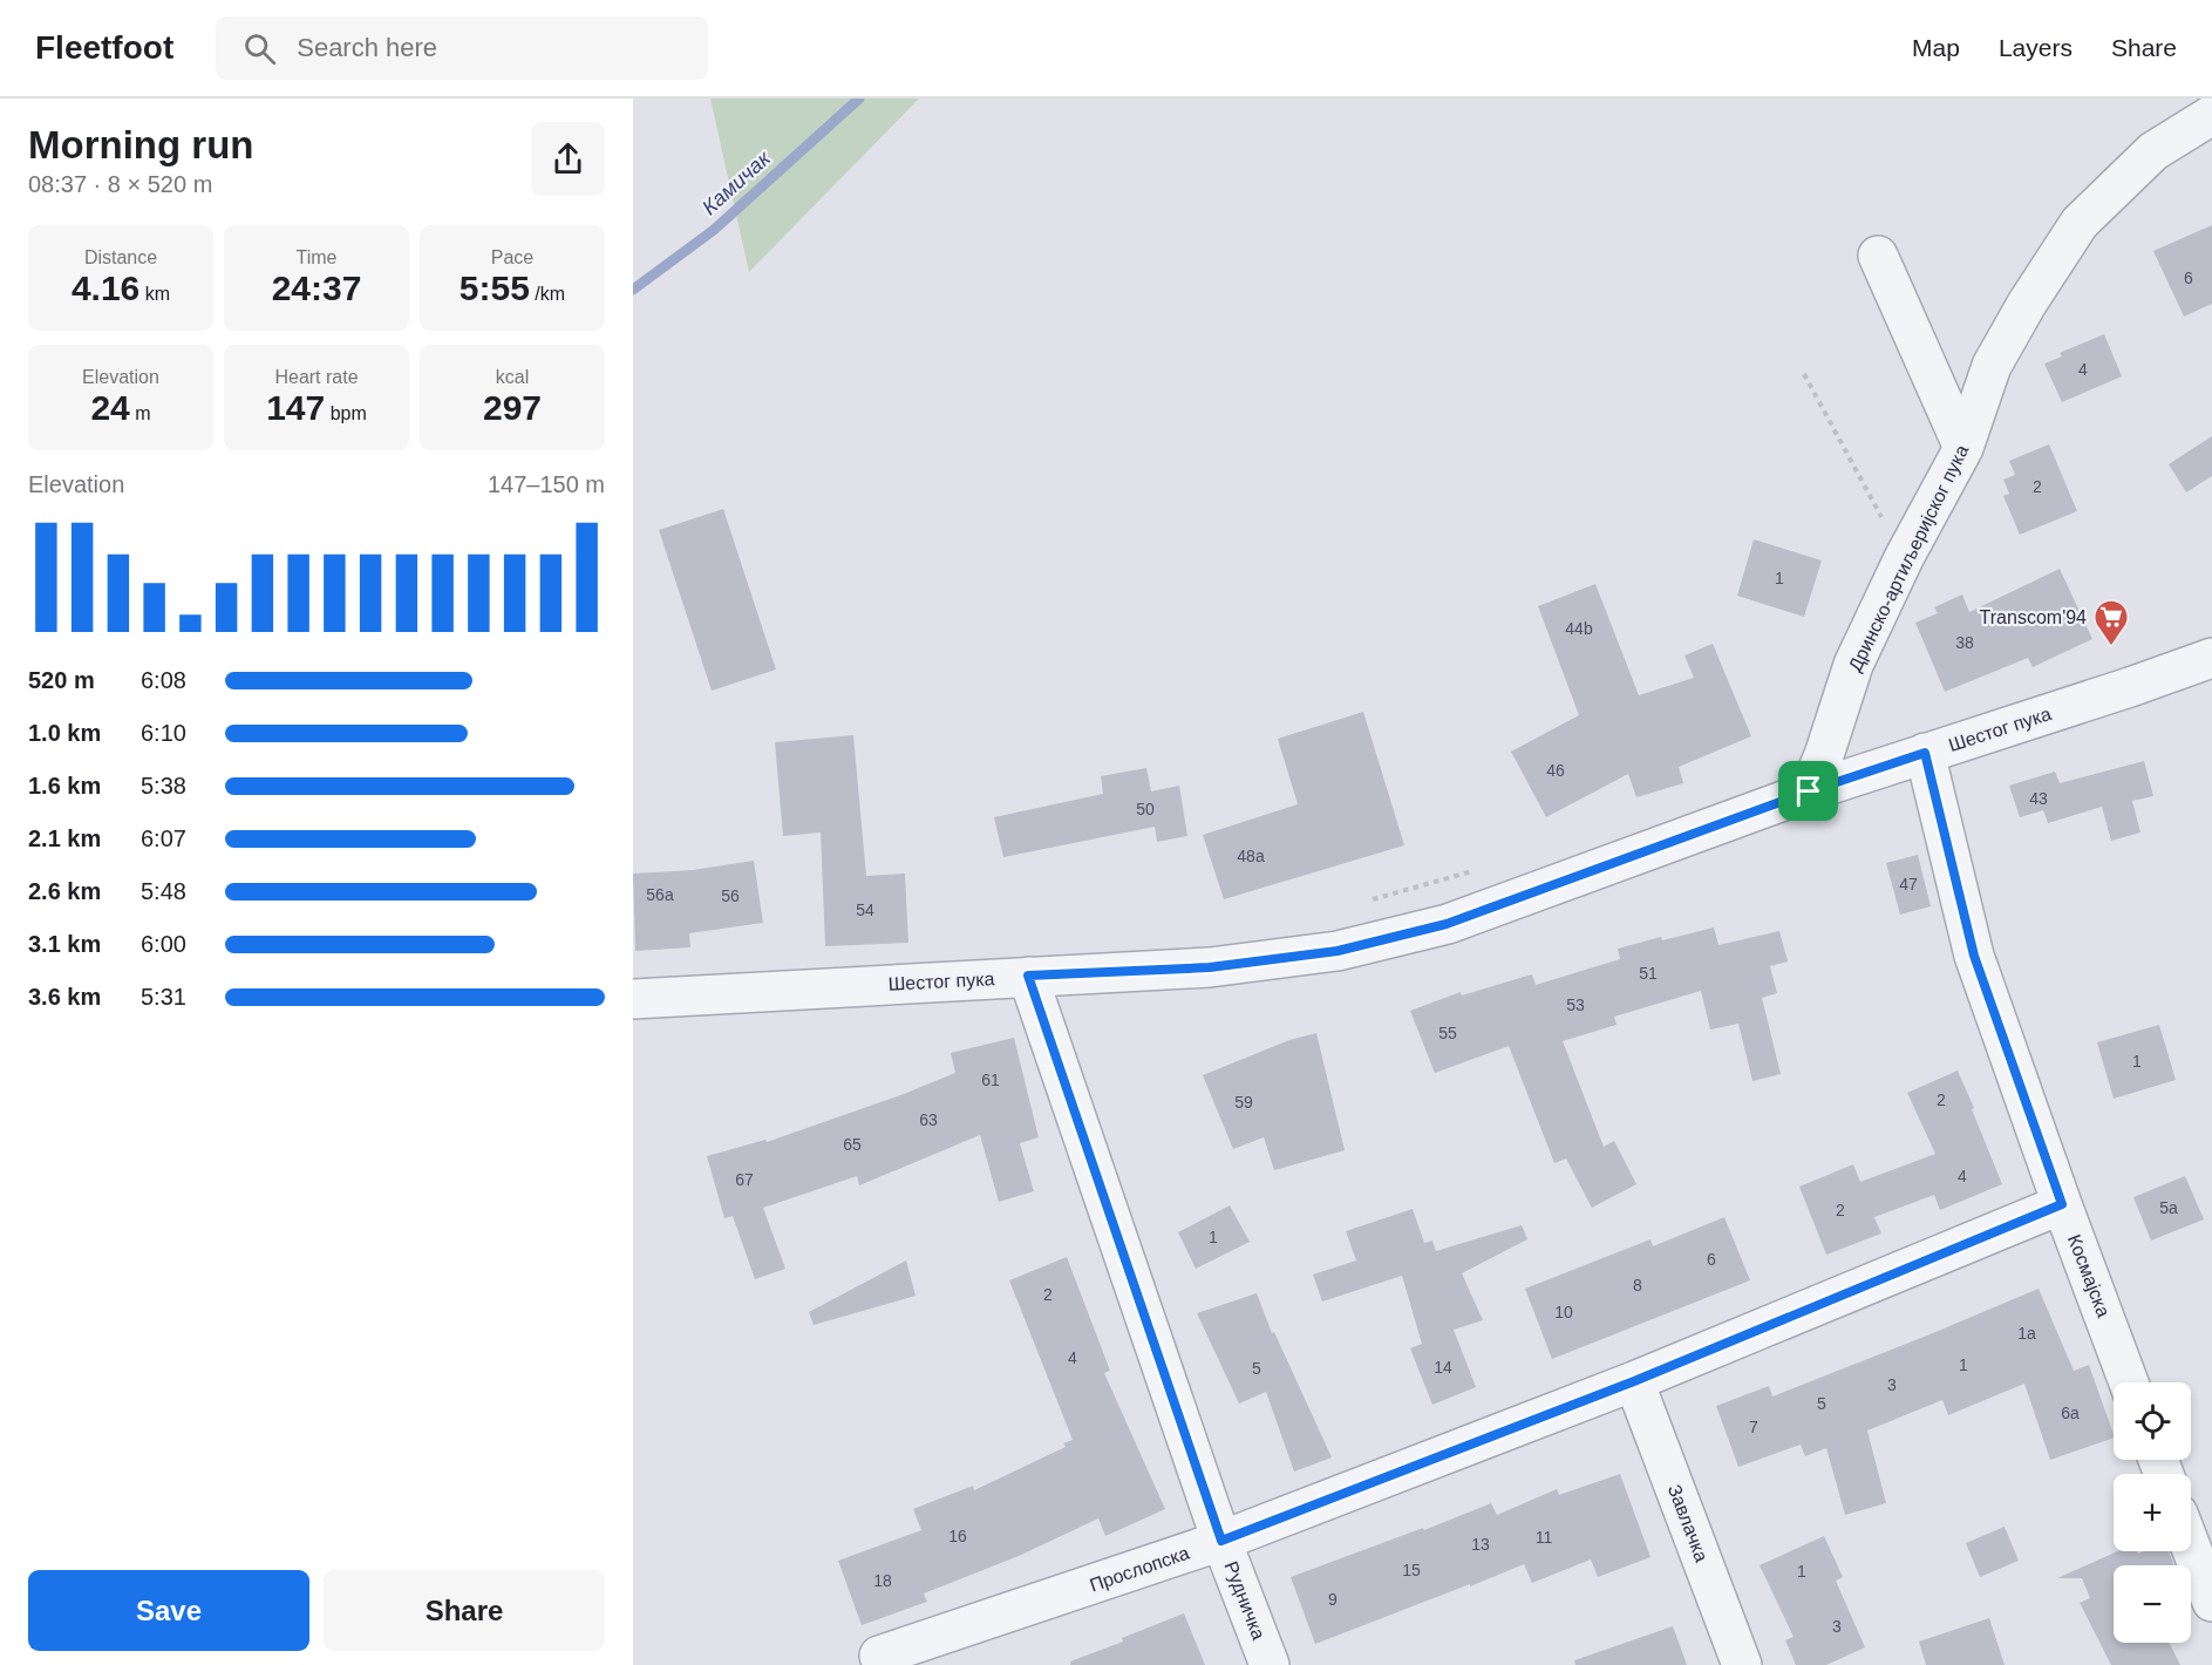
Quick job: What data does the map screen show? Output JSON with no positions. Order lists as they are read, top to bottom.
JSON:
{
  "streets": {
    "street": [
      "Дринско-артиљеријског пука",
      "Шестог пука",
      "Космајска",
      "Завлачка",
      "Прослопска",
      "Рудничка"
    ]
  },
  "crossings": [
    ["Дринско-артиљеријског пука", "Шестог пука"],
    ["Шестог пука", "Космајска"],
    ["Шестог пука", "Рудничка"],
    ["Космајска", "Прослопска"],
    ["Завлачка", "Прослопска"],
    ["Прослопска", "Рудничка"]
  ],
  "water": ["Камичак"],
  "places": {
    "supermarket": ["Transcom'94"]
  },
  "house_numbers": [
    "6",
    "4",
    "2",
    "1",
    "44b",
    "38",
    "46",
    "43",
    "50",
    "48a",
    "47",
    "56a",
    "56",
    "54",
    "51",
    "53",
    "55",
    "1",
    "61",
    "2",
    "59",
    "63",
    "65",
    "4",
    "67",
    "5a",
    "2",
    "1",
    "6",
    "8",
    "2",
    "10",
    "1a",
    "4",
    "1",
    "14",
    "5",
    "3",
    "5",
    "6a",
    "7",
    "16",
    "11",
    "13",
    "15",
    "1",
    "18",
    "9",
    "3"
  ],
  "page": {
    "header": "Fleetfoot",
    "search": "Search here",
    "nav": ["Map", "Layers", "Share"],
    "heading": ["Morning run", "08:37 · 8 × 520 m"],
    "stats": [
      ["Distance", "4.16 km"],
      ["Time", "24:37"],
      ["Pace", "5:55 /km"],
      ["Elevation", "24 m"],
      ["Heart rate", "147 bpm"],
      ["kcal", "297"]
    ],
    "chart": ["Elevation", "147–150 m"],
    "list": [
      {
        "name": "520 m",
        "note": "6:08"
      },
      {
        "name": "1.0 km",
        "note": "6:10"
      },
      {
        "name": "1.6 km",
        "note": "5:38"
      },
      {
        "name": "2.1 km",
        "note": "6:07"
      },
      {
        "name": "2.6 km",
        "note": "5:48"
      },
      {
        "name": "3.1 km",
        "note": "6:00"
      },
      {
        "name": "3.6 km",
        "note": "5:31"
      }
    ],
    "map_buttons": ["+", "−"],
    "buttons": ["Save", "Share"]
  }
}
